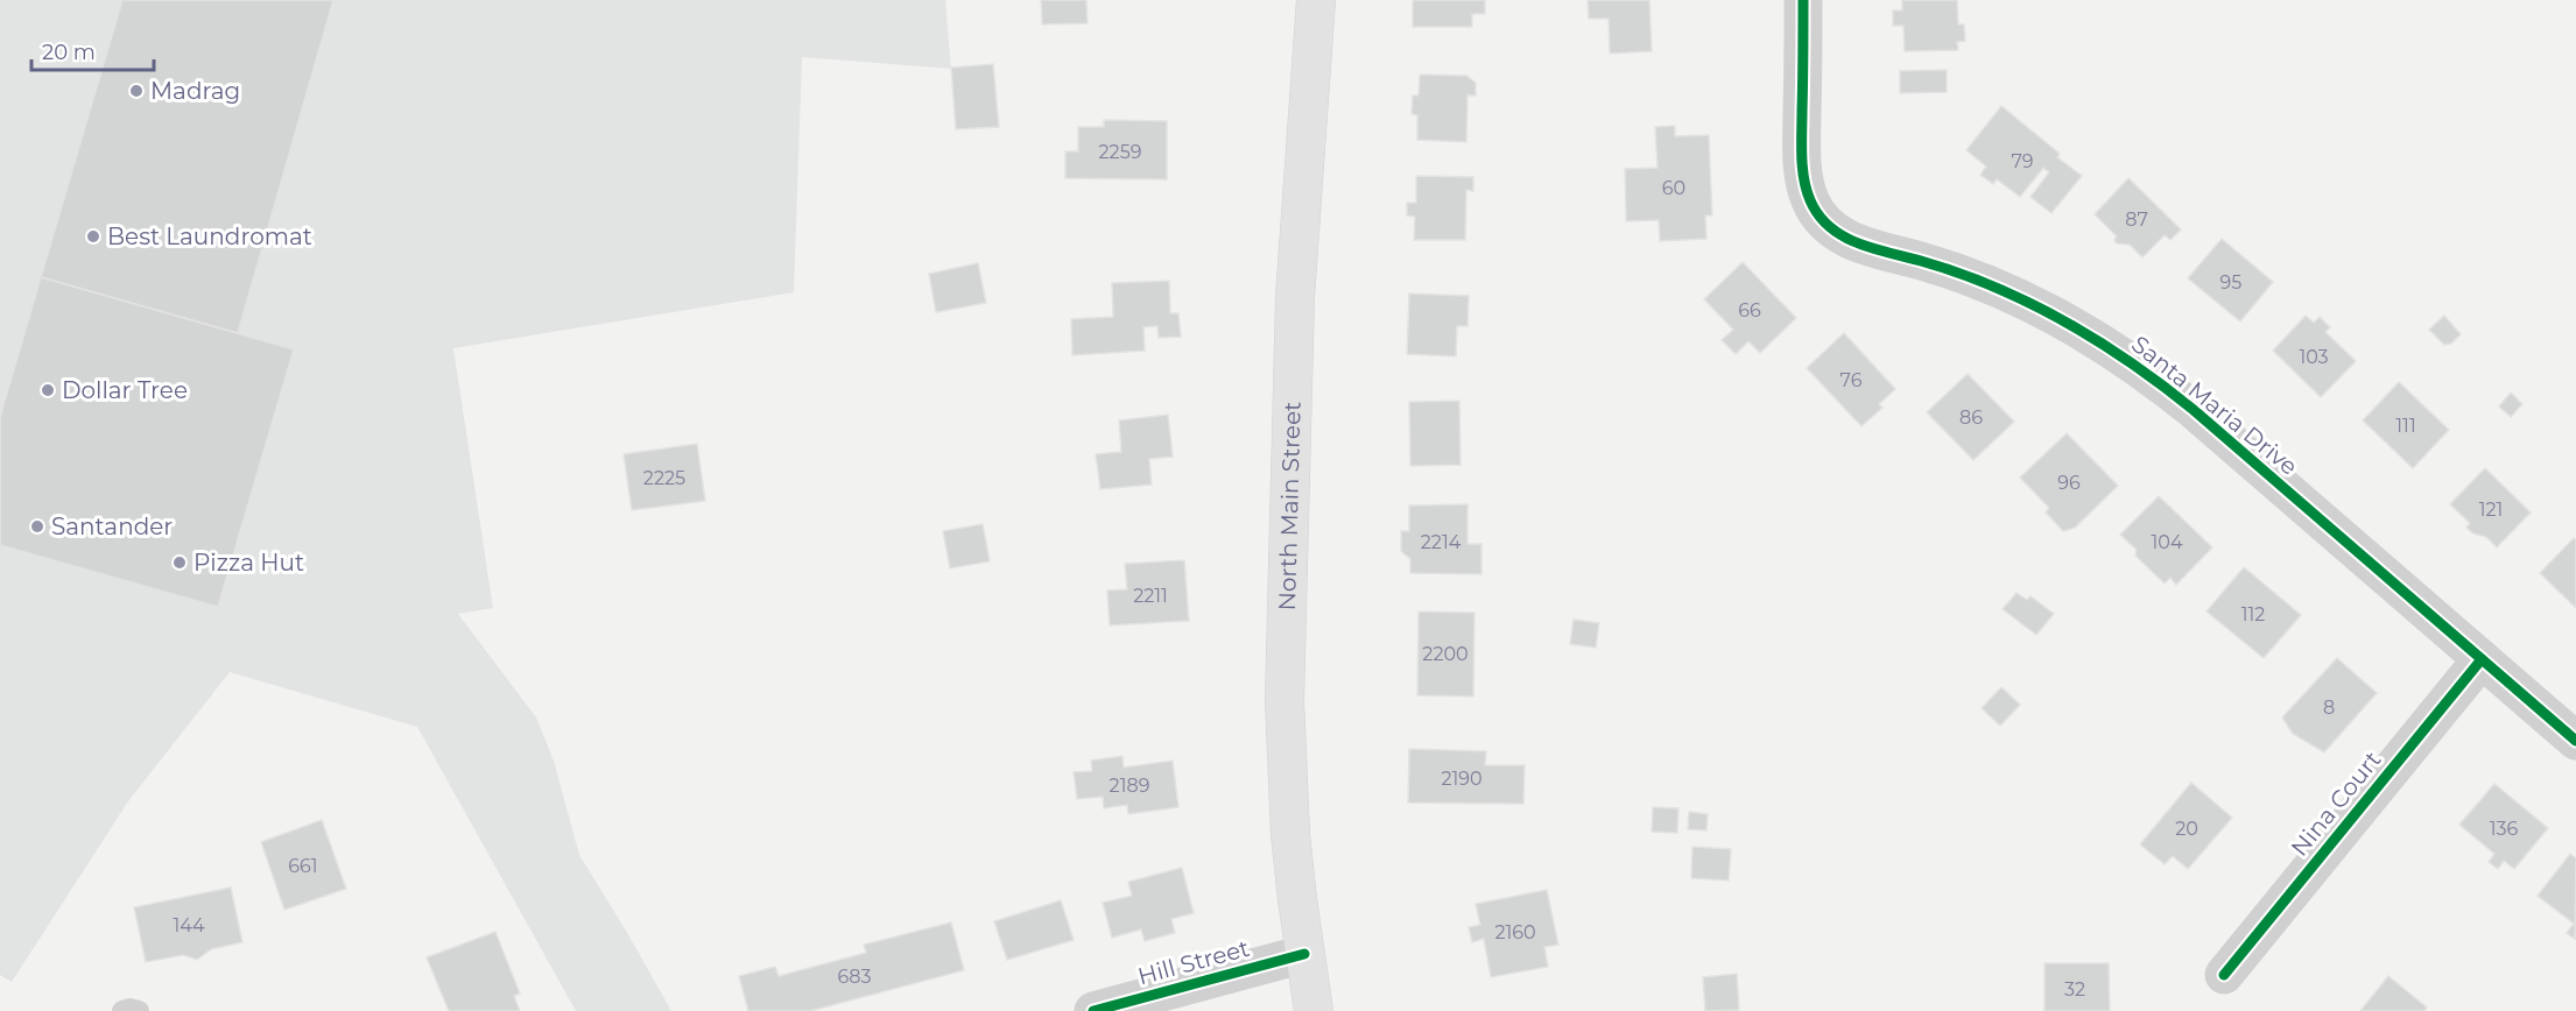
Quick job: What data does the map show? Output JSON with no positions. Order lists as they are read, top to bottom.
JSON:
{
  "streets": {
    "main road": ["North Main Street"],
    "street": ["Santa Maria Drive", "Nina Court", "Hill Street"]
  },
  "crossings": [
    ["Santa Maria Drive", "Nina Court"],
    ["North Main Street", "Hill Street"]
  ],
  "places": [
    "Madrag",
    "Best Laundromat",
    "Dollar Tree",
    "Santander",
    "Pizza Hut"
  ],
  "house_numbers": [
    "2259",
    "79",
    "60",
    "87",
    "95",
    "66",
    "103",
    "76",
    "86",
    "111",
    "2225",
    "96",
    "121",
    "2214",
    "104",
    "2211",
    "112",
    "2200",
    "8",
    "2190",
    "2189",
    "20",
    "136",
    "661",
    "144",
    "2160",
    "683",
    "32"
  ],
  "scale_bar": "20 m"
}
